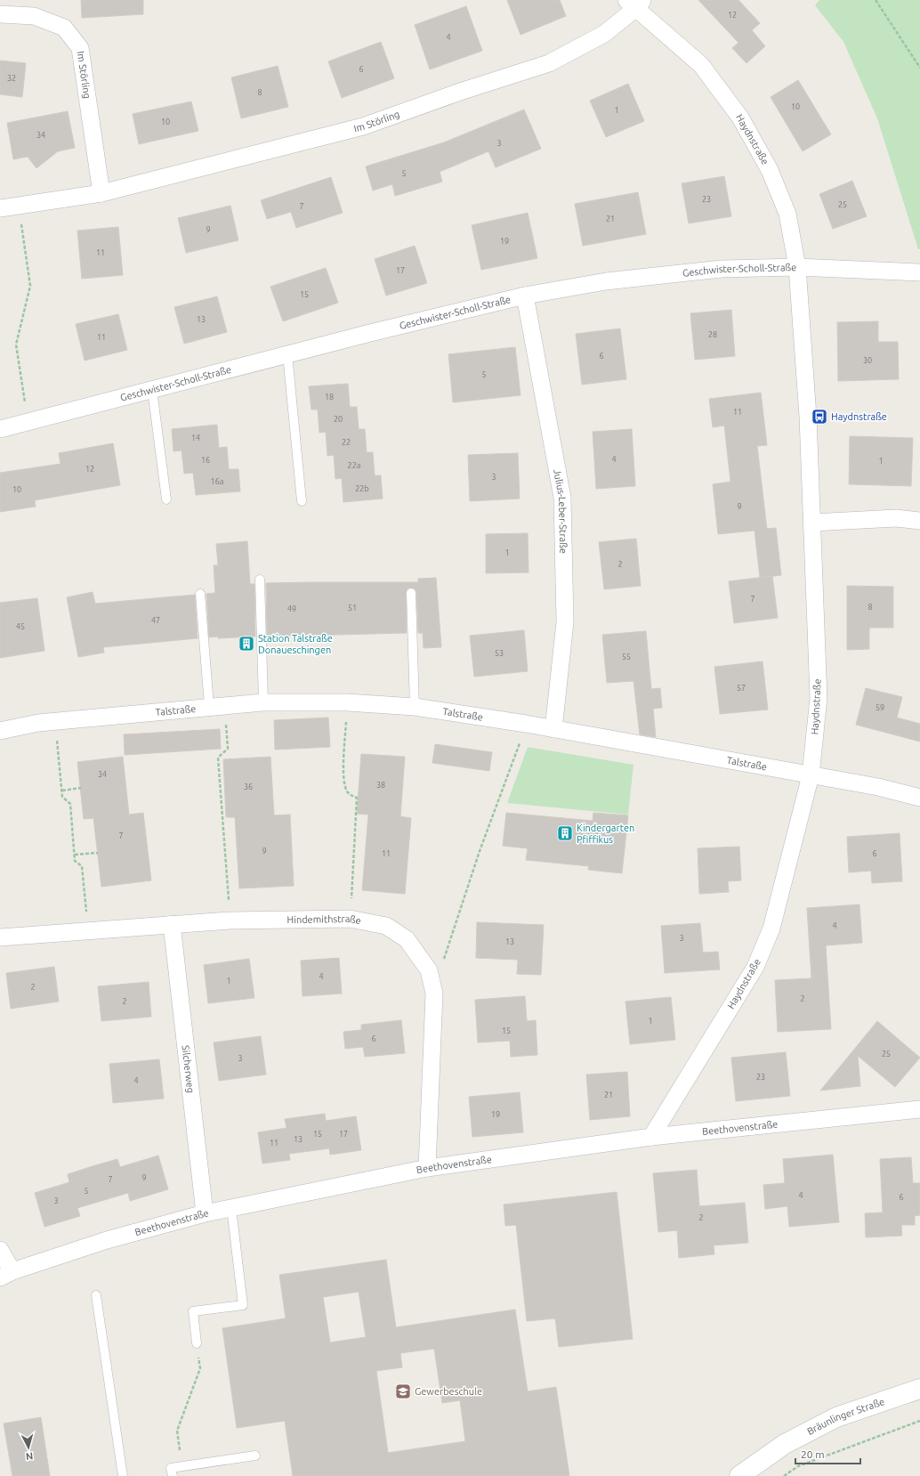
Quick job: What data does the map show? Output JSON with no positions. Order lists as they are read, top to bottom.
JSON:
{
  "streets": {
    "main road": ["Bräunlinger Straße"],
    "street": [
      "Im Störling",
      "Haydnstraße",
      "Geschwister-Scholl-Straße",
      "Julius-Leber-Straße",
      "Talstraße",
      "Hindemithstraße",
      "Silcherweg",
      "Beethovenstraße"
    ]
  },
  "crossings": [
    ["Im Störling", "Haydnstraße"],
    ["Haydnstraße", "Geschwister-Scholl-Straße"],
    ["Haydnstraße", "Talstraße"],
    ["Haydnstraße", "Beethovenstraße"],
    ["Geschwister-Scholl-Straße", "Julius-Leber-Straße"],
    ["Julius-Leber-Straße", "Talstraße"],
    ["Hindemithstraße", "Silcherweg"],
    ["Hindemithstraße", "Beethovenstraße"],
    ["Silcherweg", "Beethovenstraße"]
  ],
  "places": {
    "bus stop": ["Haydnstraße"],
    "building": ["Station Talstraße Donaueschingen", "Kindergarten Pfiffikus"],
    "school or university": ["Gewerbeschule"]
  },
  "house_numbers": [
    "12",
    "4",
    "6",
    "32",
    "8",
    "10",
    "1",
    "10",
    "34",
    "3",
    "5",
    "23",
    "25",
    "7",
    "21",
    "9",
    "19",
    "11",
    "17",
    "15",
    "13",
    "28",
    "11",
    "6",
    "30",
    "5",
    "18",
    "11",
    "20",
    "14",
    "22",
    "4",
    "16",
    "1",
    "22a",
    "12",
    "3",
    "16a",
    "22b",
    "10",
    "9",
    "1",
    "2",
    "7",
    "8",
    "51",
    "49",
    "47",
    "45",
    "53",
    "55",
    "57",
    "59",
    "34",
    "38",
    "36",
    "7",
    "9",
    "11",
    "6",
    "4",
    "3",
    "13",
    "4",
    "1",
    "2",
    "2",
    "2",
    "1",
    "15",
    "6",
    "25",
    "3",
    "23",
    "4",
    "21",
    "19",
    "15",
    "17",
    "13",
    "11",
    "9",
    "7",
    "5",
    "4",
    "6",
    "3",
    "2"
  ],
  "scale_bar": "20 m",
  "north": "bottom"
}
